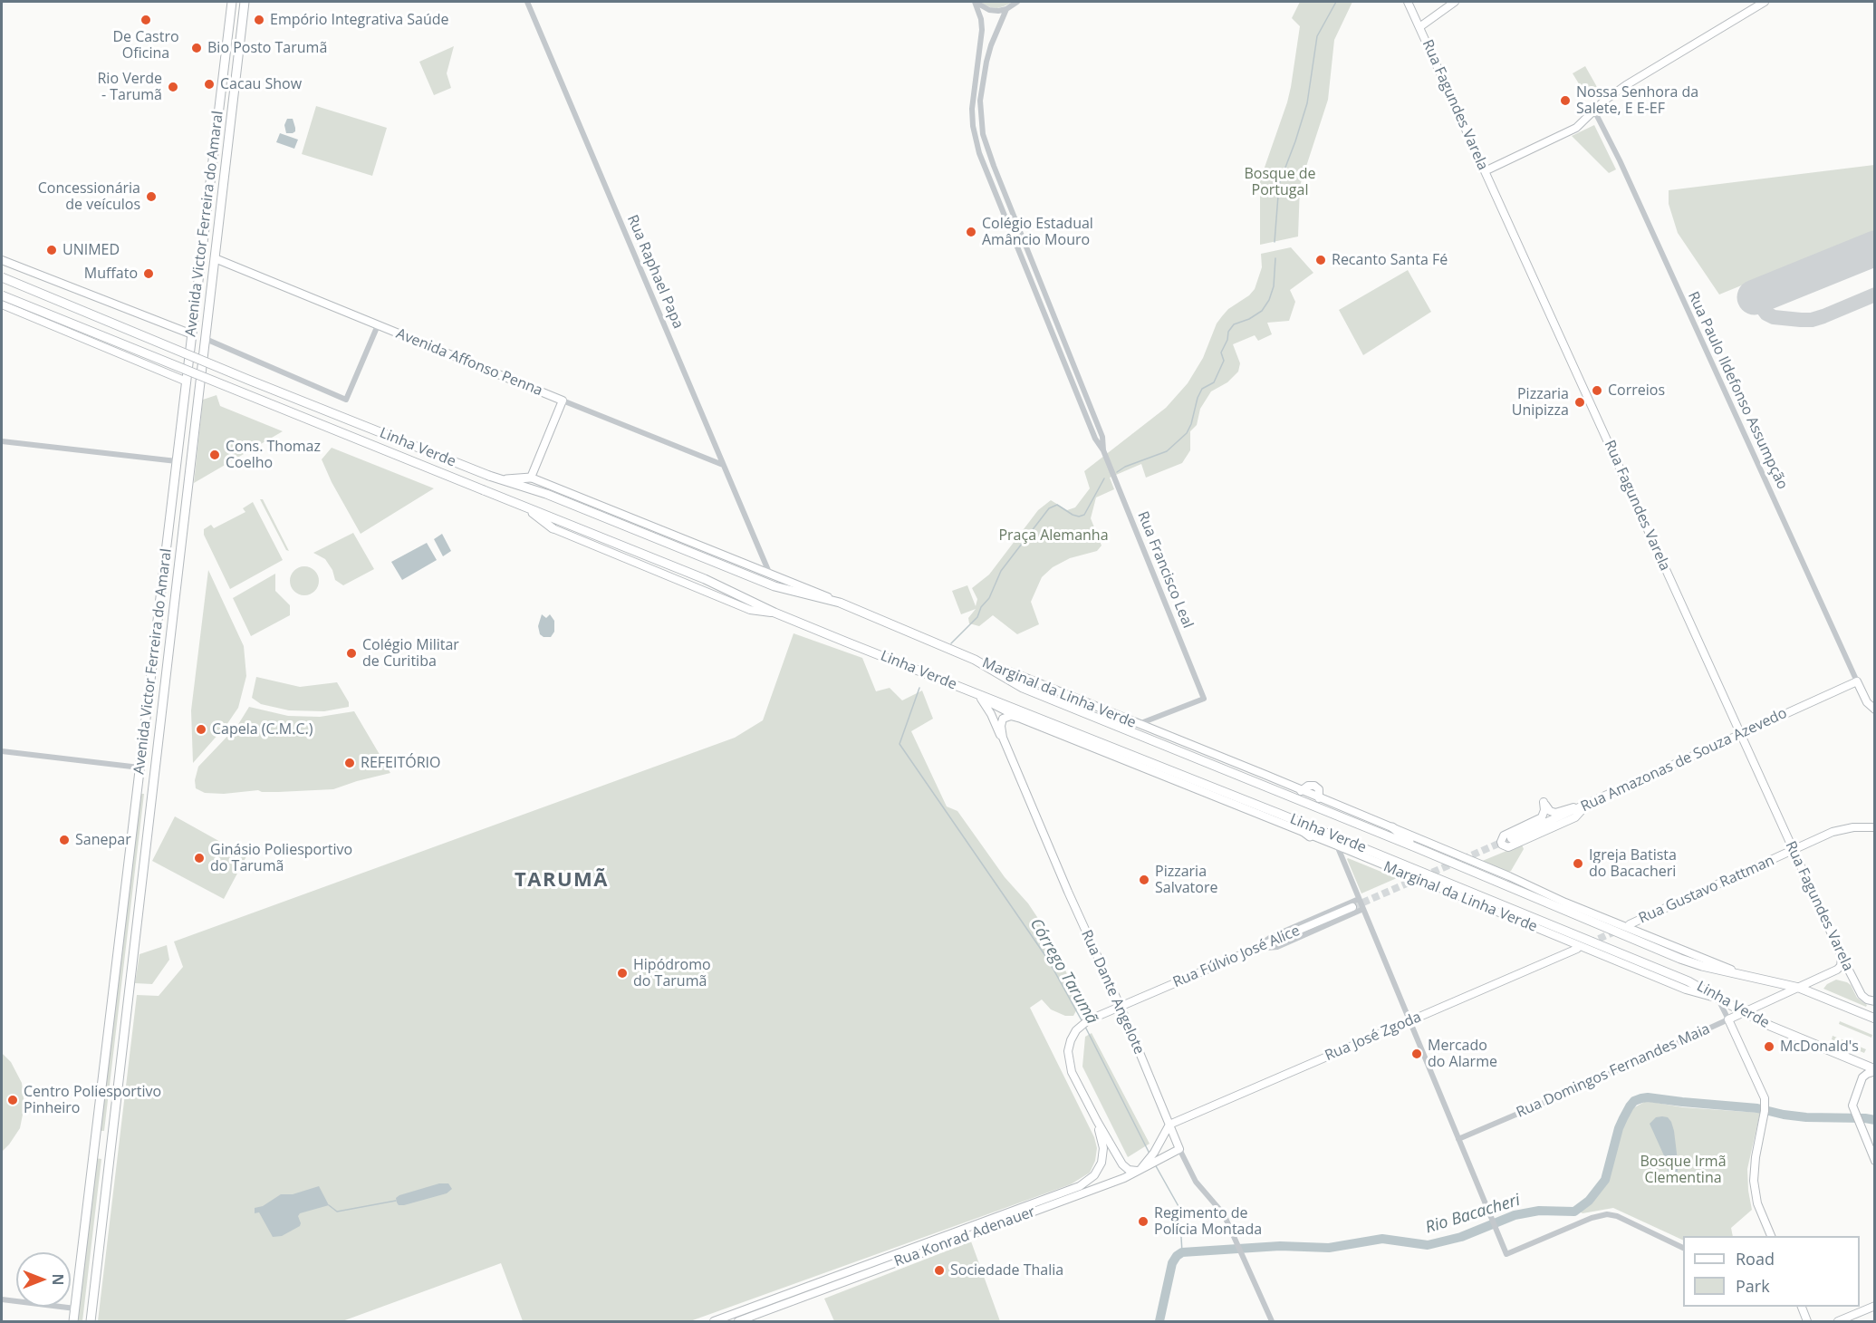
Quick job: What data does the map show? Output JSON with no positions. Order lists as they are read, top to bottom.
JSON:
{
  "streets": {
    "highway": ["Avenida Victor Ferreira do Amaral", "Linha Verde"],
    "main road": [
      "Rua Fagundes Varela",
      "Avenida Affonso Penna",
      "Marginal da Linha Verde",
      "Rua Amazonas de Souza Azevedo",
      "Rua Gustavo Rattman",
      "Rua Fúlvio José Alice",
      "Rua Dante Angelote",
      "Rua José Zgoda",
      "Rua Domingos Fernandes Maia",
      "Rua Konrad Adenauer"
    ],
    "street": ["Rua Raphael Papa", "Rua Paulo Ildefonso Assumpção", "Rua Francisco Leal"]
  },
  "crossings": [
    ["Rua Fagundes Varela", "Rua Amazonas de Souza Azevedo"],
    ["Rua Fagundes Varela", "Rua Gustavo Rattman"],
    ["Rua Fagundes Varela", "Rua Domingos Fernandes Maia"],
    ["Avenida Victor Ferreira do Amaral", "Avenida Affonso Penna"],
    ["Rua Raphael Papa", "Avenida Affonso Penna"],
    ["Rua Raphael Papa", "Linha Verde"],
    ["Rua Paulo Ildefonso Assumpção", "Rua Amazonas de Souza Azevedo"],
    ["Linha Verde", "Marginal da Linha Verde"],
    ["Linha Verde", "Rua Domingos Fernandes Maia"],
    ["Marginal da Linha Verde", "Rua Dante Angelote"],
    ["Rua Fúlvio José Alice", "Rua Dante Angelote"],
    ["Rua Fúlvio José Alice", "Rua Konrad Adenauer"],
    ["Rua Dante Angelote", "Rua José Zgoda"],
    ["Rua Dante Angelote", "Rua Konrad Adenauer"],
    ["Rua José Zgoda", "Rua Konrad Adenauer"]
  ],
  "districts": ["TARUMÃ"],
  "water": ["Córrego Tarumã", "Rio Bacacheri"],
  "parks": ["Bosque de Portugal", "Praça Alemanha", "Bosque Irmã Clementina"],
  "places": [
    "De Castro Oficina",
    "Empório Integrativa Saúde",
    "Bio Posto Tarumã",
    "Cacau Show",
    "Rio Verde - Tarumã",
    "Nossa Senhora da Salete, E E-EF",
    "Concessionária de veículos",
    "Colégio Estadual Amâncio Mouro",
    "UNIMED",
    "Recanto Santa Fé",
    "Muffato",
    "Correios",
    "Pizzaria Unipizza",
    "Cons. Thomaz Coelho",
    "Colégio Militar de Curitiba",
    "Capela (C.M.C.)",
    "REFEITÓRIO",
    "Sanepar",
    "Ginásio Poliesportivo do Tarumã",
    "Igreja Batista do Bacacheri",
    "Pizzaria Salvatore",
    "Hipódromo do Tarumã",
    "McDonald's",
    "Mercado do Alarme",
    "Centro Poliesportivo Pinheiro",
    "Regimento de Polícia Montada",
    "Sociedade Thalia"
  ],
  "legend": ["Road", "Park"],
  "north": "right"
}
